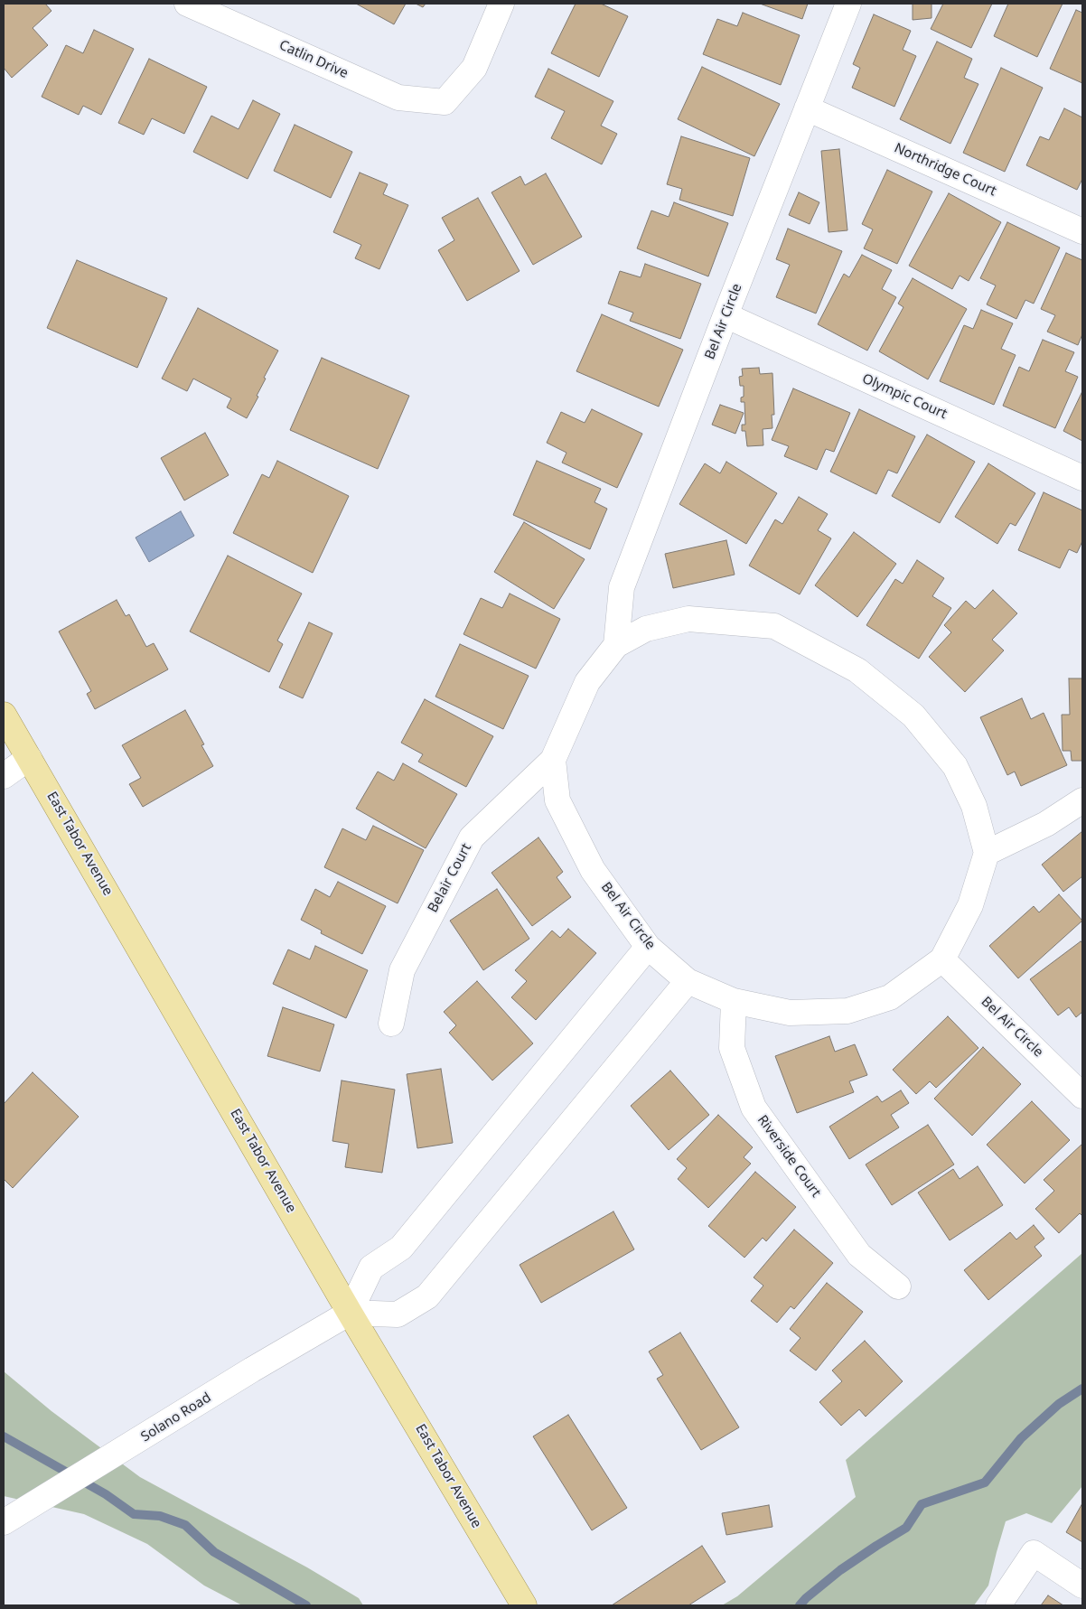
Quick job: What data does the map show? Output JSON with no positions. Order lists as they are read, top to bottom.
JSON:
{
  "streets": {
    "main road": ["East Tabor Avenue"],
    "street": [
      "Catlin Drive",
      "Northridge Court",
      "Bel Air Circle",
      "Olympic Court",
      "Belair Court",
      "Riverside Court",
      "Solano Road"
    ]
  },
  "crossings": [
    ["Northridge Court", "Bel Air Circle"],
    ["Bel Air Circle", "Olympic Court"],
    ["Bel Air Circle", "Belair Court"],
    ["Bel Air Circle", "Riverside Court"],
    ["East Tabor Avenue", "Solano Road"]
  ]
}
